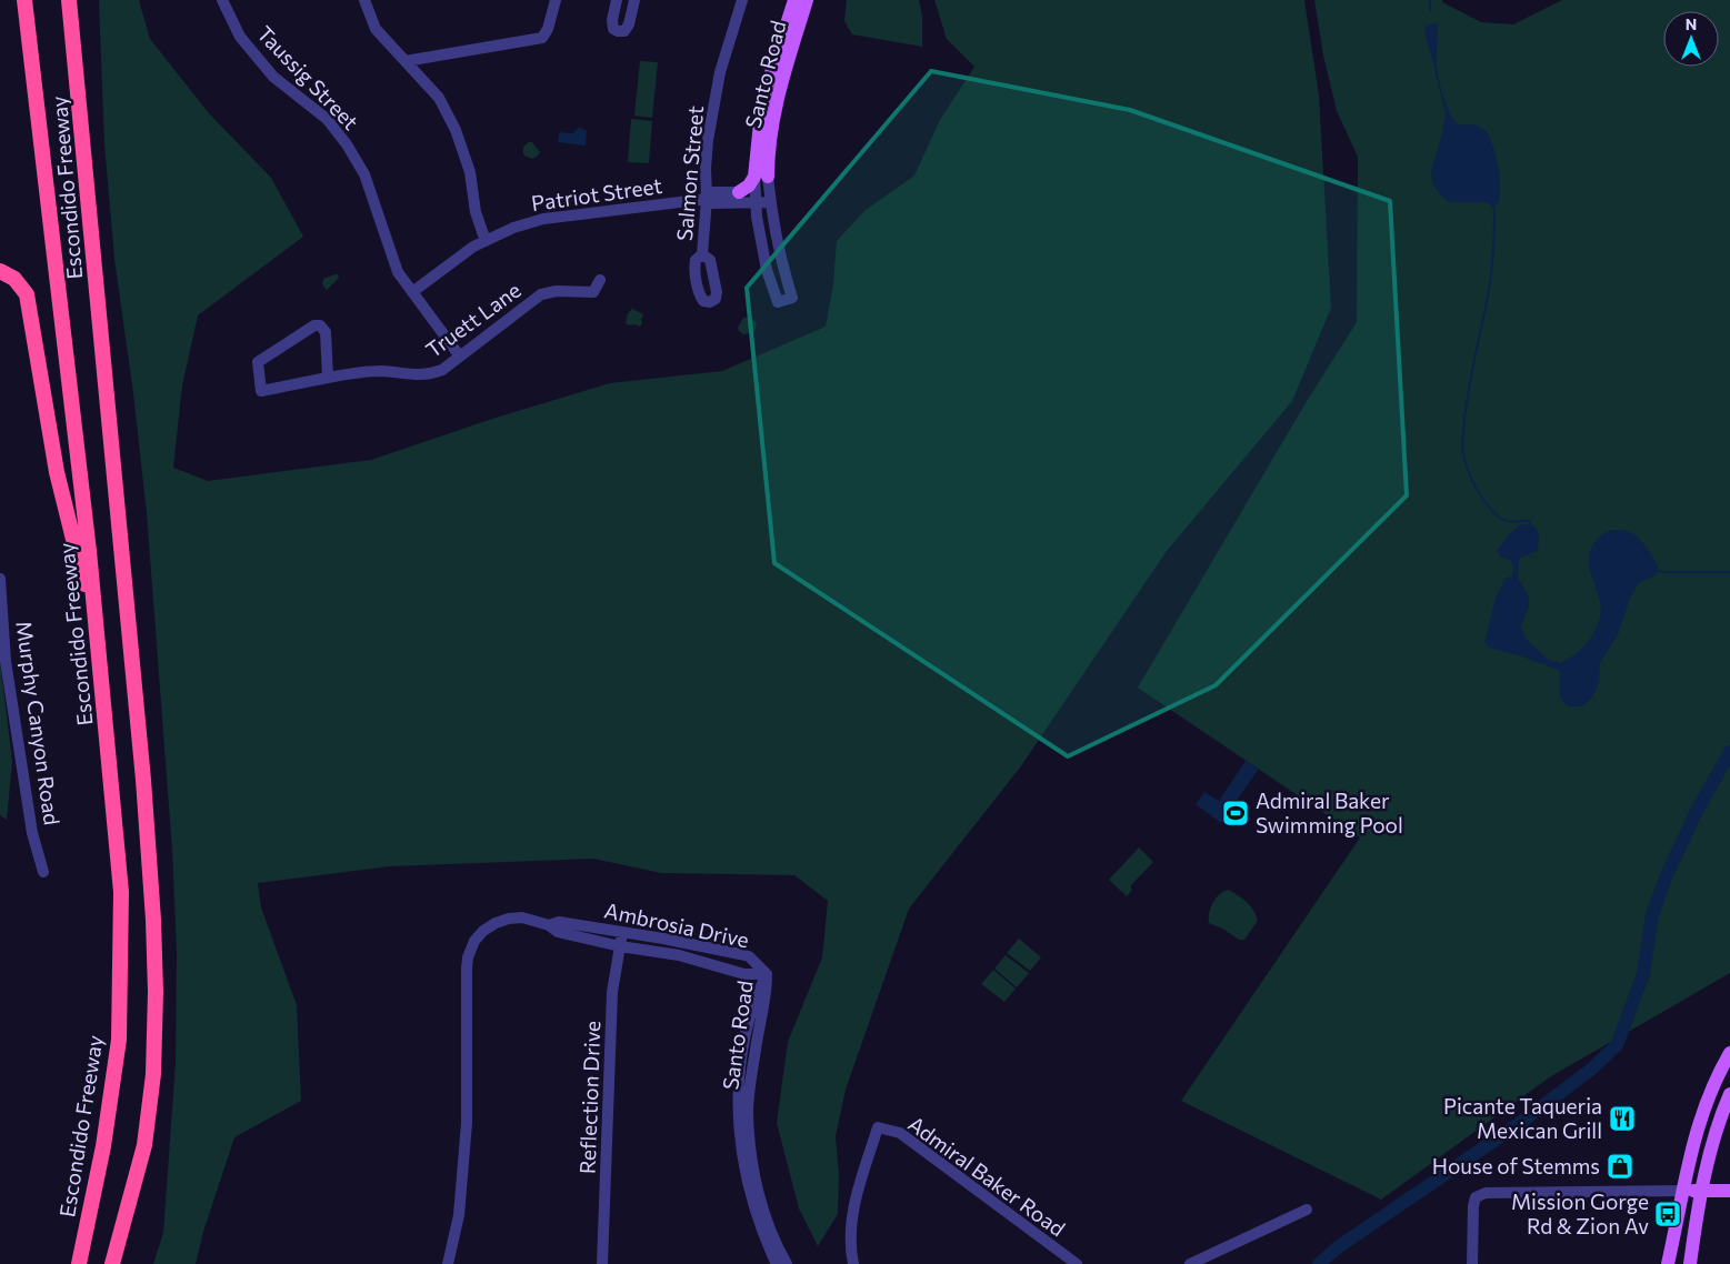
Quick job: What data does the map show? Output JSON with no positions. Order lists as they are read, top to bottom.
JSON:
{
  "streets": {
    "highway": ["Escondido Freeway"],
    "main road": ["Santo Road"],
    "street": [
      "Taussig Street",
      "Salmon Street",
      "Patriot Street",
      "Truett Lane",
      "Murphy Canyon Road",
      "Ambrosia Drive",
      "Reflection Drive",
      "Admiral Baker Road"
    ]
  },
  "crossings": [
    ["Santo Road", "Patriot Street"],
    ["Santo Road", "Ambrosia Drive"],
    ["Taussig Street", "Patriot Street"],
    ["Taussig Street", "Truett Lane"],
    ["Salmon Street", "Patriot Street"],
    ["Ambrosia Drive", "Reflection Drive"]
  ],
  "places": {
    "sports": ["Admiral Baker Swimming Pool"],
    "restaurant": ["Picante Taqueria Mexican Grill"],
    "shop": ["House of Stemms"],
    "bus stop": ["Mission Gorge Rd & Zion Av"]
  },
  "north": "top"
}
